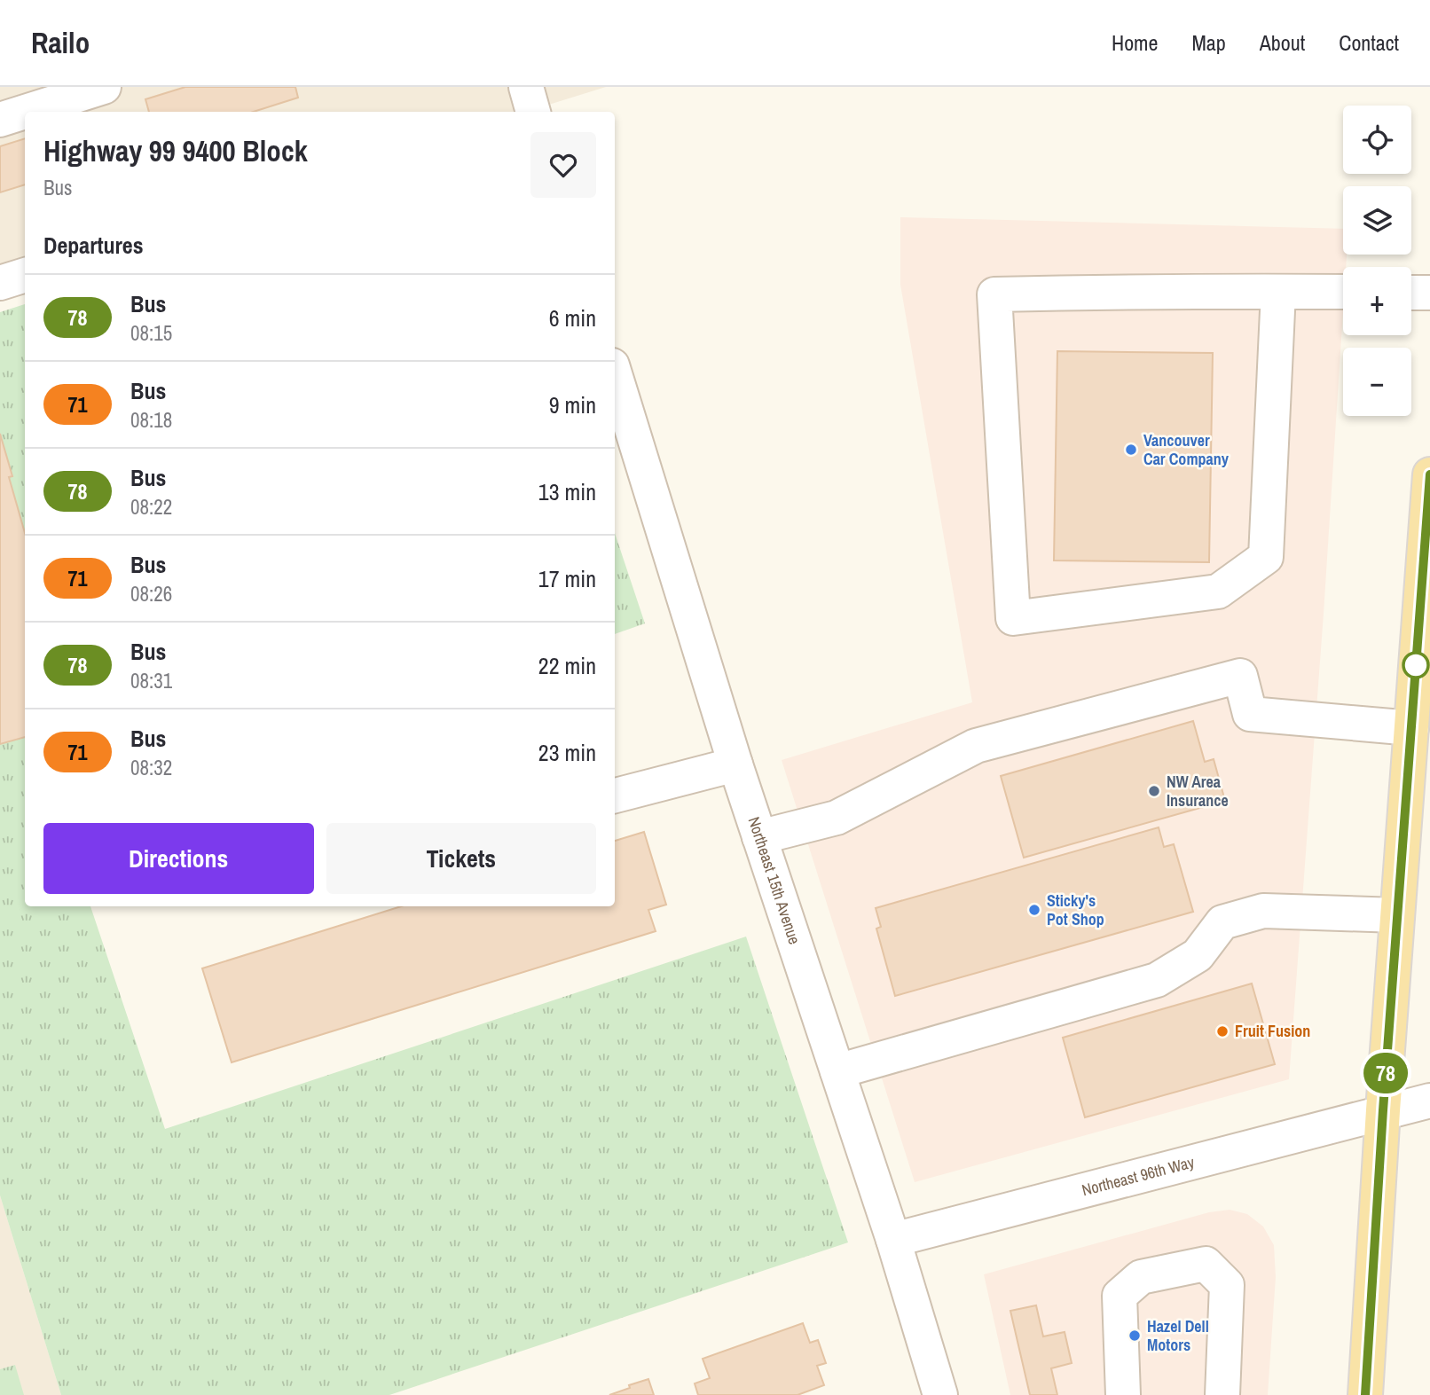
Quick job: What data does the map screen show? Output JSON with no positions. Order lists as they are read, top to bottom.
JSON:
{
  "streets": {
    "street": ["Northeast 15th Avenue", "Northeast 96th Way"]
  },
  "crossings": [
    ["Northeast 15th Avenue", "Northeast 96th Way"]
  ],
  "places": [
    "Vancouver Car Company",
    "NW Area Insurance",
    "Sticky's Pot Shop",
    "Fruit Fusion",
    "Hazel Dell Motors"
  ],
  "lines": ["bus line 78"],
  "page": {
    "header": "Railo",
    "nav": [
      "Home",
      "Map",
      "About",
      "Contact"
    ],
    "on_map": "78",
    "map_buttons": ["+", "−"],
    "heading": [
      ["Highway 99 9400 Block", "Bus"],
      "Departures"
    ],
    "list": [
      {
        "mark": "78",
        "name": "Bus",
        "note": "08:15",
        "value": "6 min"
      },
      {
        "mark": "71",
        "name": "Bus",
        "note": "08:18",
        "value": "9 min"
      },
      {
        "mark": "78",
        "name": "Bus",
        "note": "08:22",
        "value": "13 min"
      },
      {
        "mark": "71",
        "name": "Bus",
        "note": "08:26",
        "value": "17 min"
      },
      {
        "mark": "78",
        "name": "Bus",
        "note": "08:31",
        "value": "22 min"
      },
      {
        "mark": "71",
        "name": "Bus",
        "note": "08:32",
        "value": "23 min"
      }
    ],
    "buttons": ["Directions", "Tickets"]
  }
}
